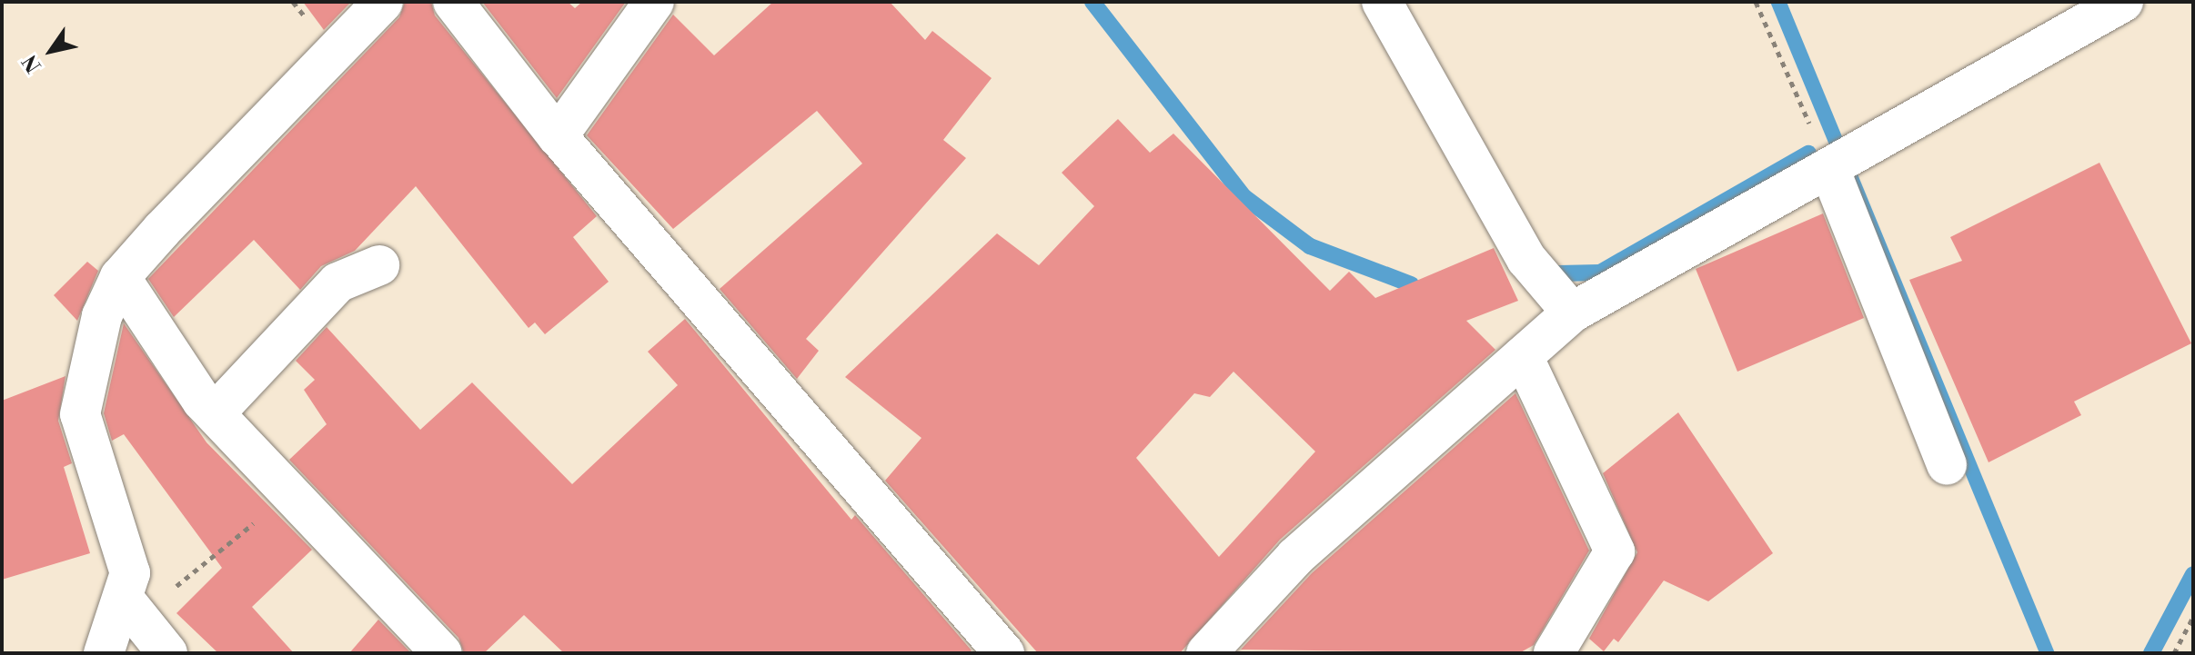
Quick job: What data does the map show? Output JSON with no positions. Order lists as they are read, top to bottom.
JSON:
{
  "north": "bottom left"
}
